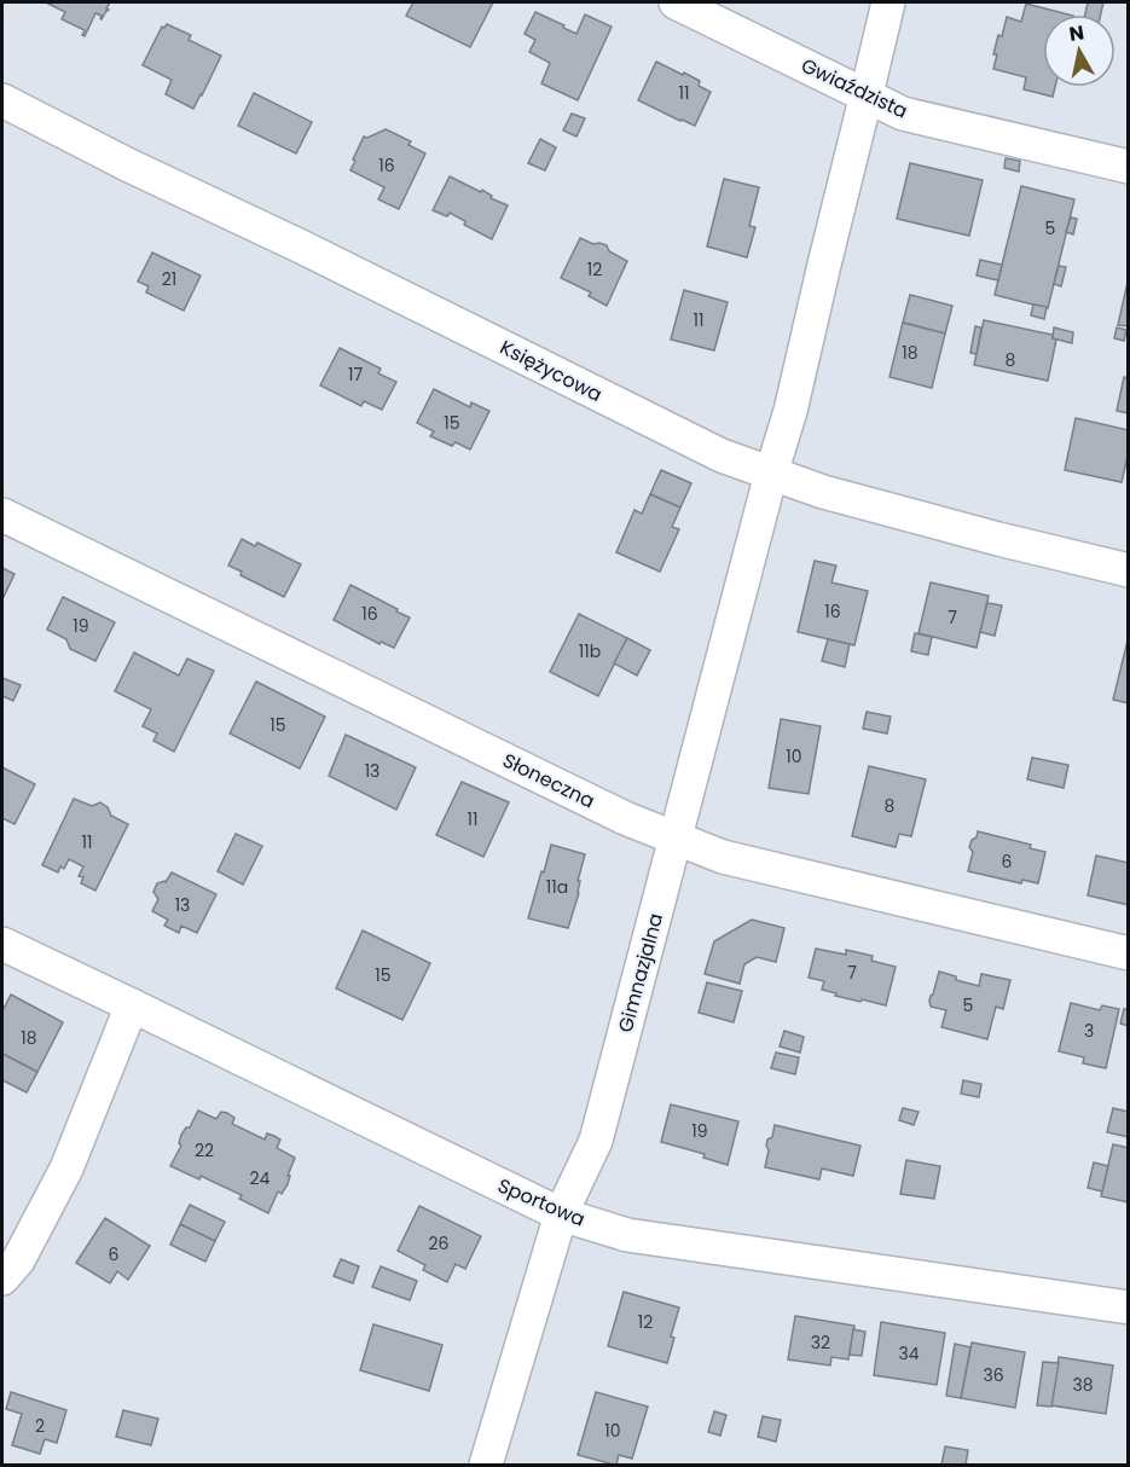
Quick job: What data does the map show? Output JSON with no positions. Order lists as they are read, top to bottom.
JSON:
{
  "streets": {
    "street": [
      "Gwiaździsta",
      "Księżycowa",
      "Słoneczna",
      "Gimnazjalna",
      "Sportowa"
    ]
  },
  "crossings": [
    ["Gwiaździsta", "Gimnazjalna"],
    ["Księżycowa", "Gimnazjalna"],
    ["Słoneczna", "Gimnazjalna"],
    ["Gimnazjalna", "Sportowa"]
  ],
  "house_numbers": [
    "11",
    "16",
    "5",
    "12",
    "21",
    "11",
    "18",
    "8",
    "17",
    "15",
    "16",
    "16",
    "7",
    "19",
    "11b",
    "15",
    "10",
    "13",
    "8",
    "11",
    "11",
    "6",
    "11a",
    "13",
    "7",
    "15",
    "5",
    "3",
    "18",
    "19",
    "22",
    "24",
    "26",
    "6",
    "12",
    "32",
    "34",
    "36",
    "38",
    "2",
    "10"
  ],
  "north": "top"
}
